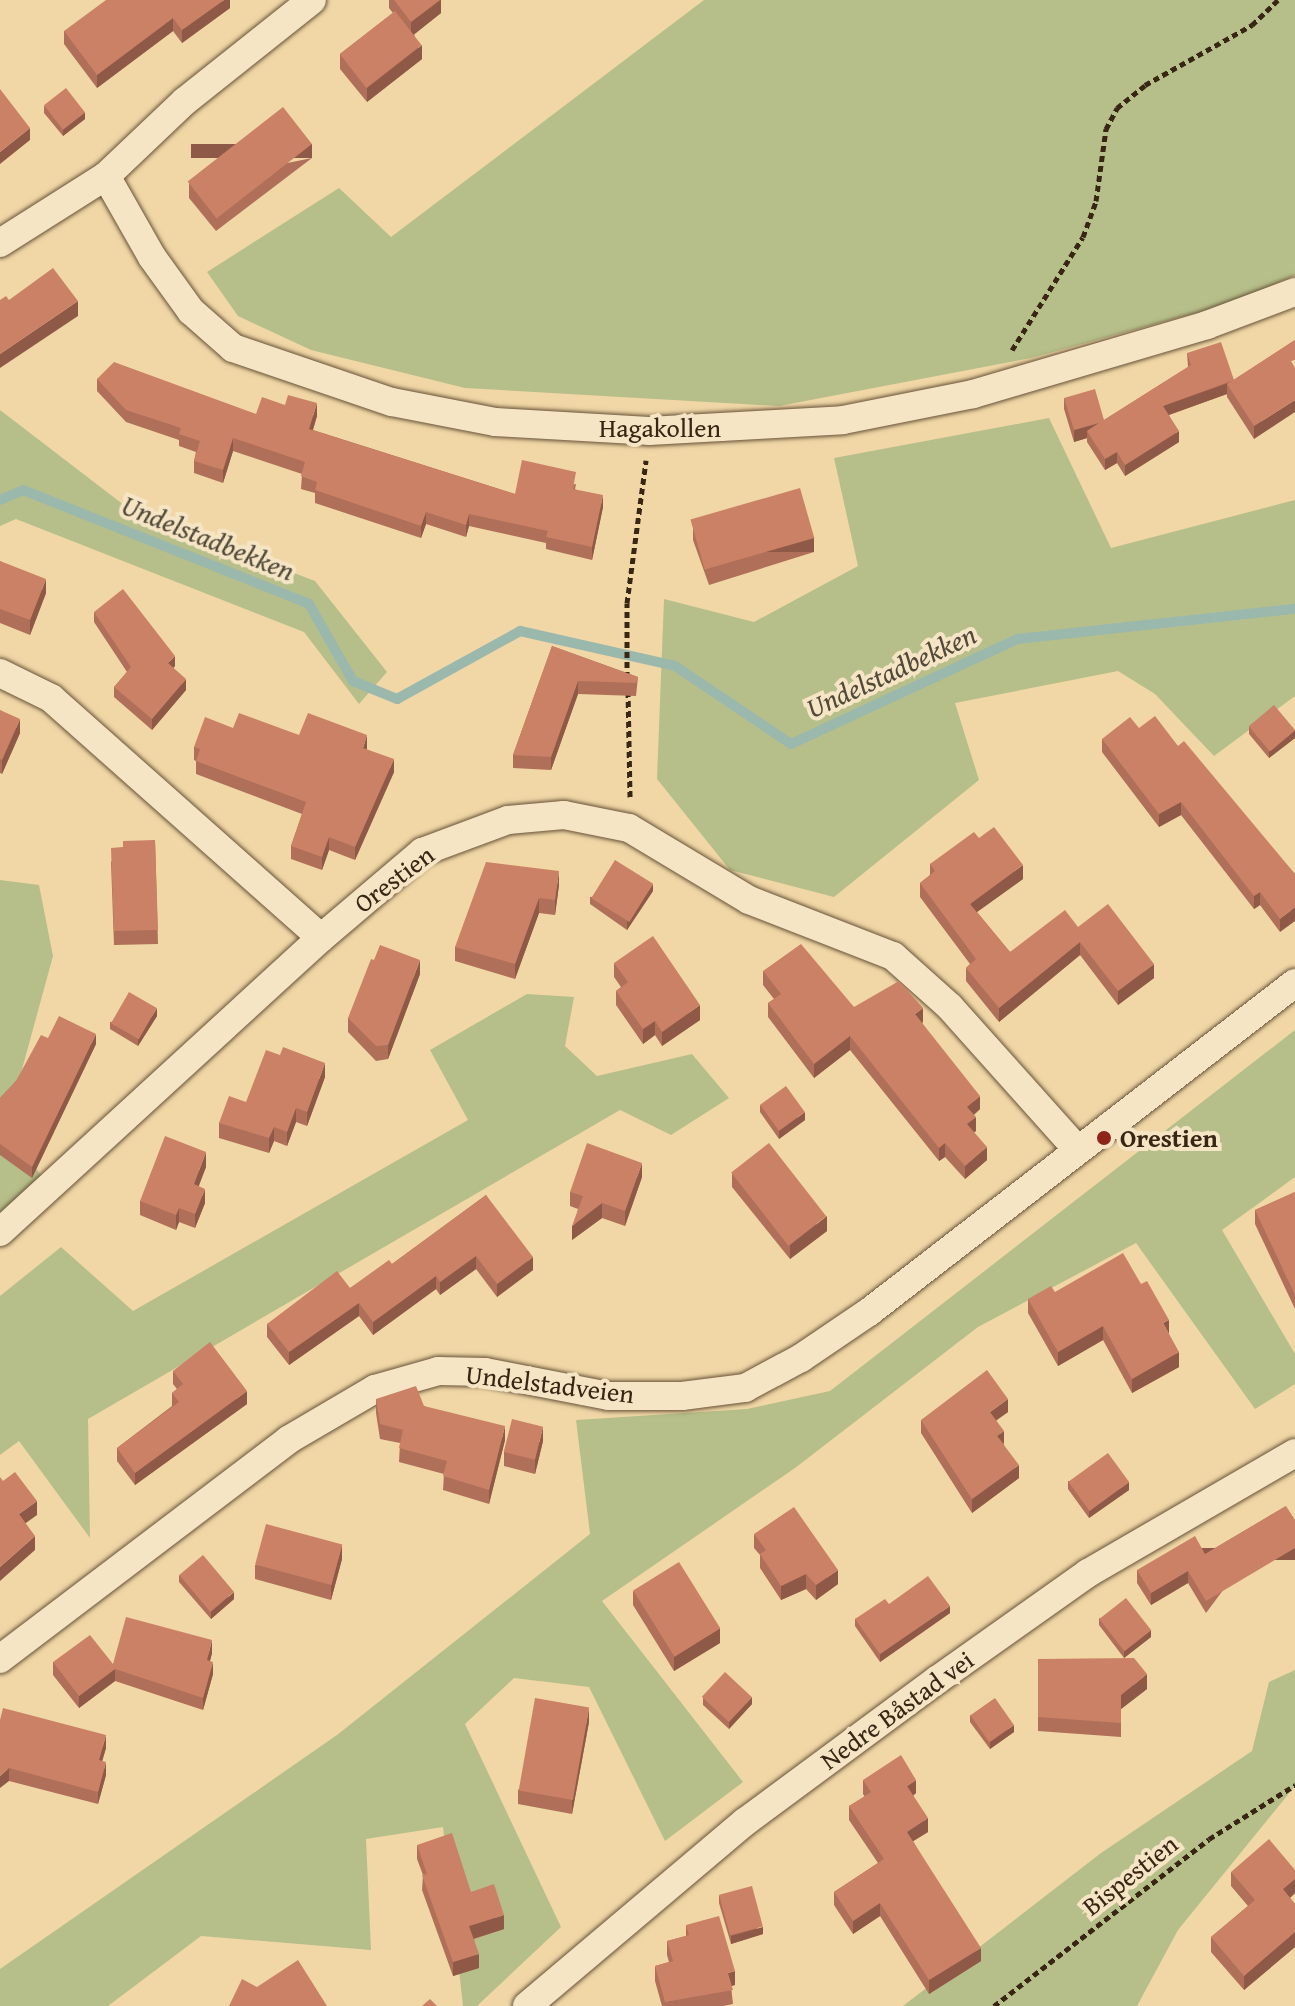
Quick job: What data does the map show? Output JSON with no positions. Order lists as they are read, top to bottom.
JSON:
{
  "streets": {
    "street": [
      "Hagakollen",
      "Orestien",
      "Undelstadveien",
      "Nedre Båstad vei"
    ],
    "path": ["Bispestien"]
  },
  "crossings": [
    ["Orestien", "Undelstadveien"]
  ],
  "water": ["Undelstadbekken"],
  "places": ["Orestien"]
}
